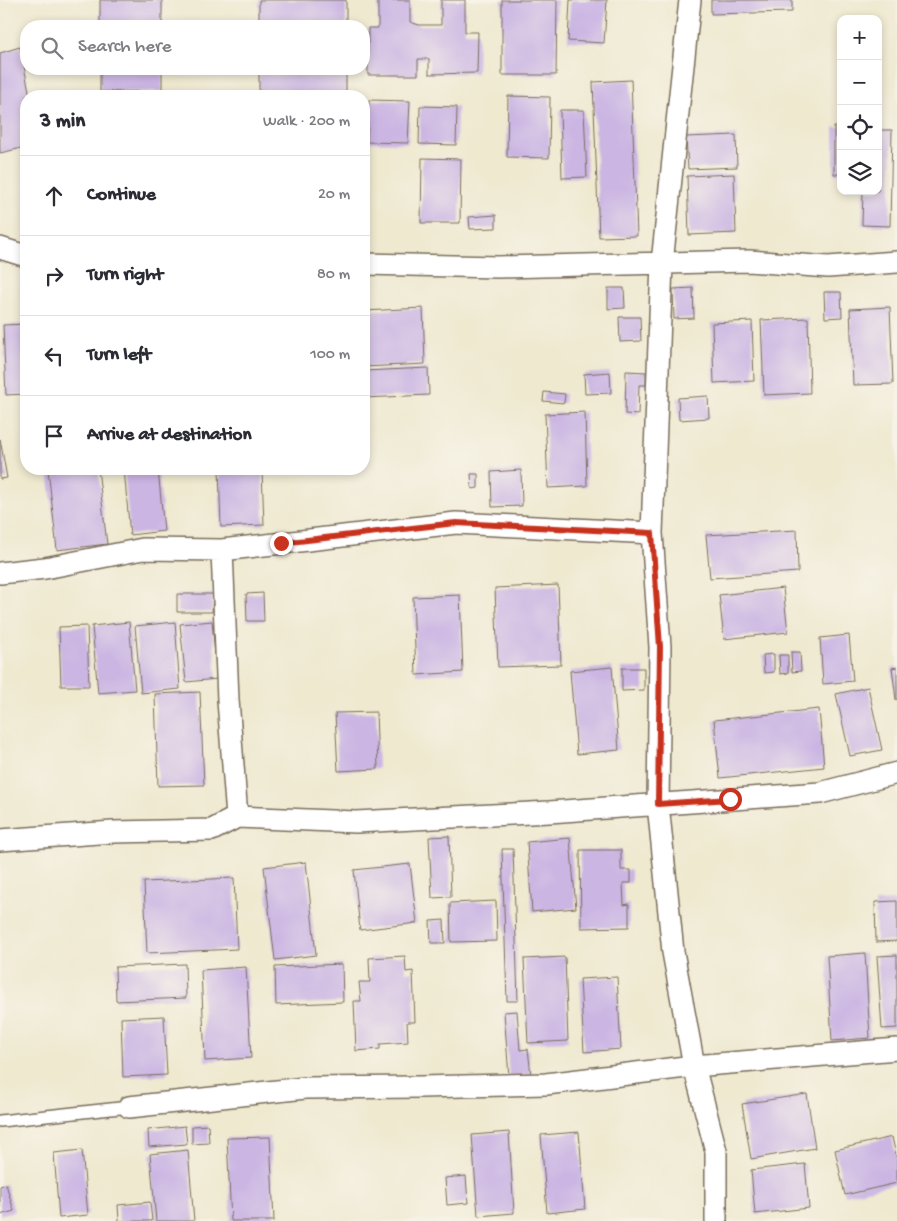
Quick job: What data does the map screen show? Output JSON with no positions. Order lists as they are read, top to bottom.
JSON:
{
  "page": {
    "map_buttons": ["+", "−"],
    "search": "Search here",
    "heading": ["3 min", "Walk · 200 m"],
    "list": [
      ["Continue", "20 m"],
      ["Turn right", "80 m"],
      ["Turn left", "100 m"],
      "Arrive at destination"
    ]
  }
}
